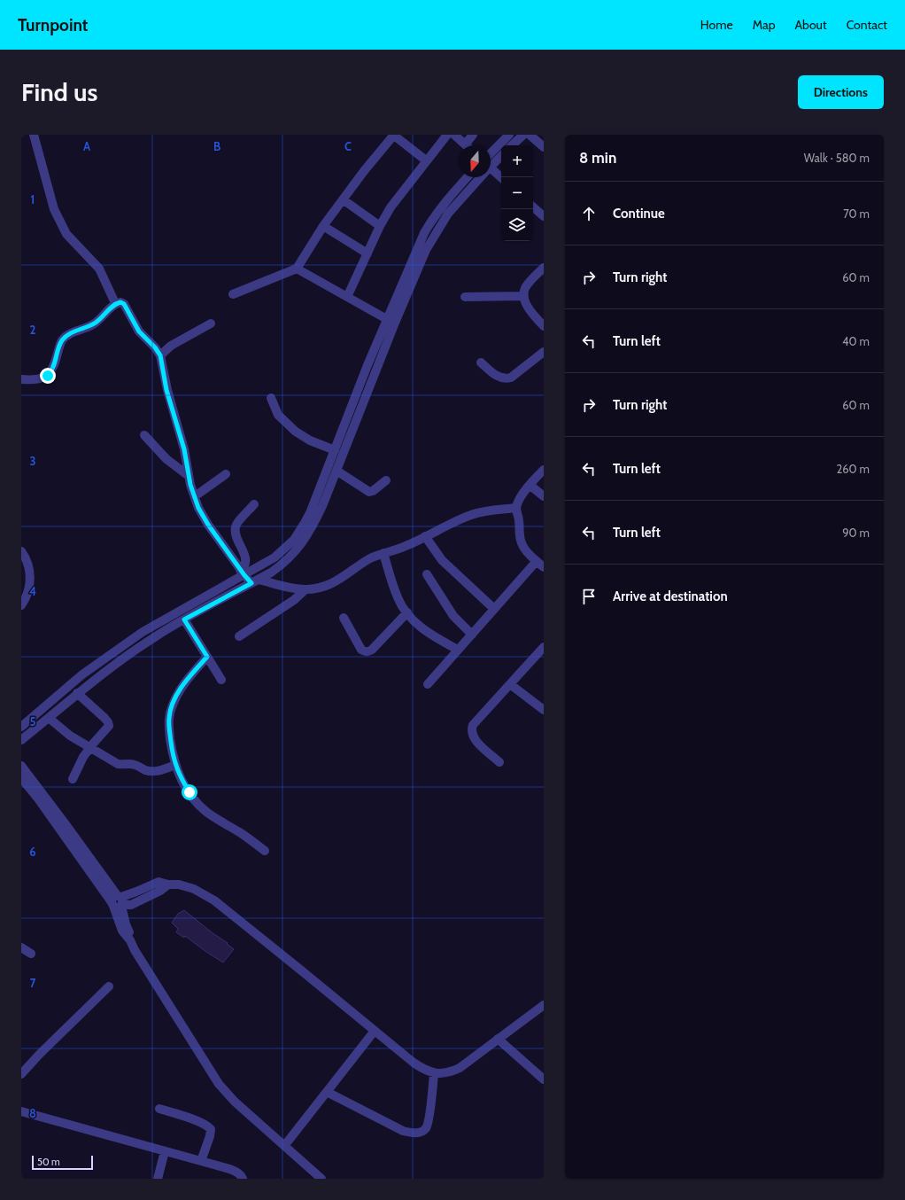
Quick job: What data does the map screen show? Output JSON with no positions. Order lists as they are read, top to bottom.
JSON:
{
  "scale_bar": "50 m",
  "north": "bottom",
  "page": {
    "header": "Turnpoint",
    "nav": [
      "Home",
      "Map",
      "About",
      "Contact"
    ],
    "buttons": "Directions",
    "title": "Find us",
    "heading": ["8 min", "Walk · 580 m"],
    "map_buttons": ["+", "−"],
    "list": [
      ["Continue", "70 m"],
      ["Turn right", "60 m"],
      ["Turn left", "40 m"],
      ["Turn right", "60 m"],
      ["Turn left", "260 m"],
      ["Turn left", "90 m"],
      "Arrive at destination"
    ],
    "scale": "50 m"
  },
  "grid": {
    "columns": ["A", "B", "C"],
    "rows": [
      "1",
      "2",
      "3",
      "4",
      "5",
      "6",
      "7",
      "8"
    ]
  }
}
